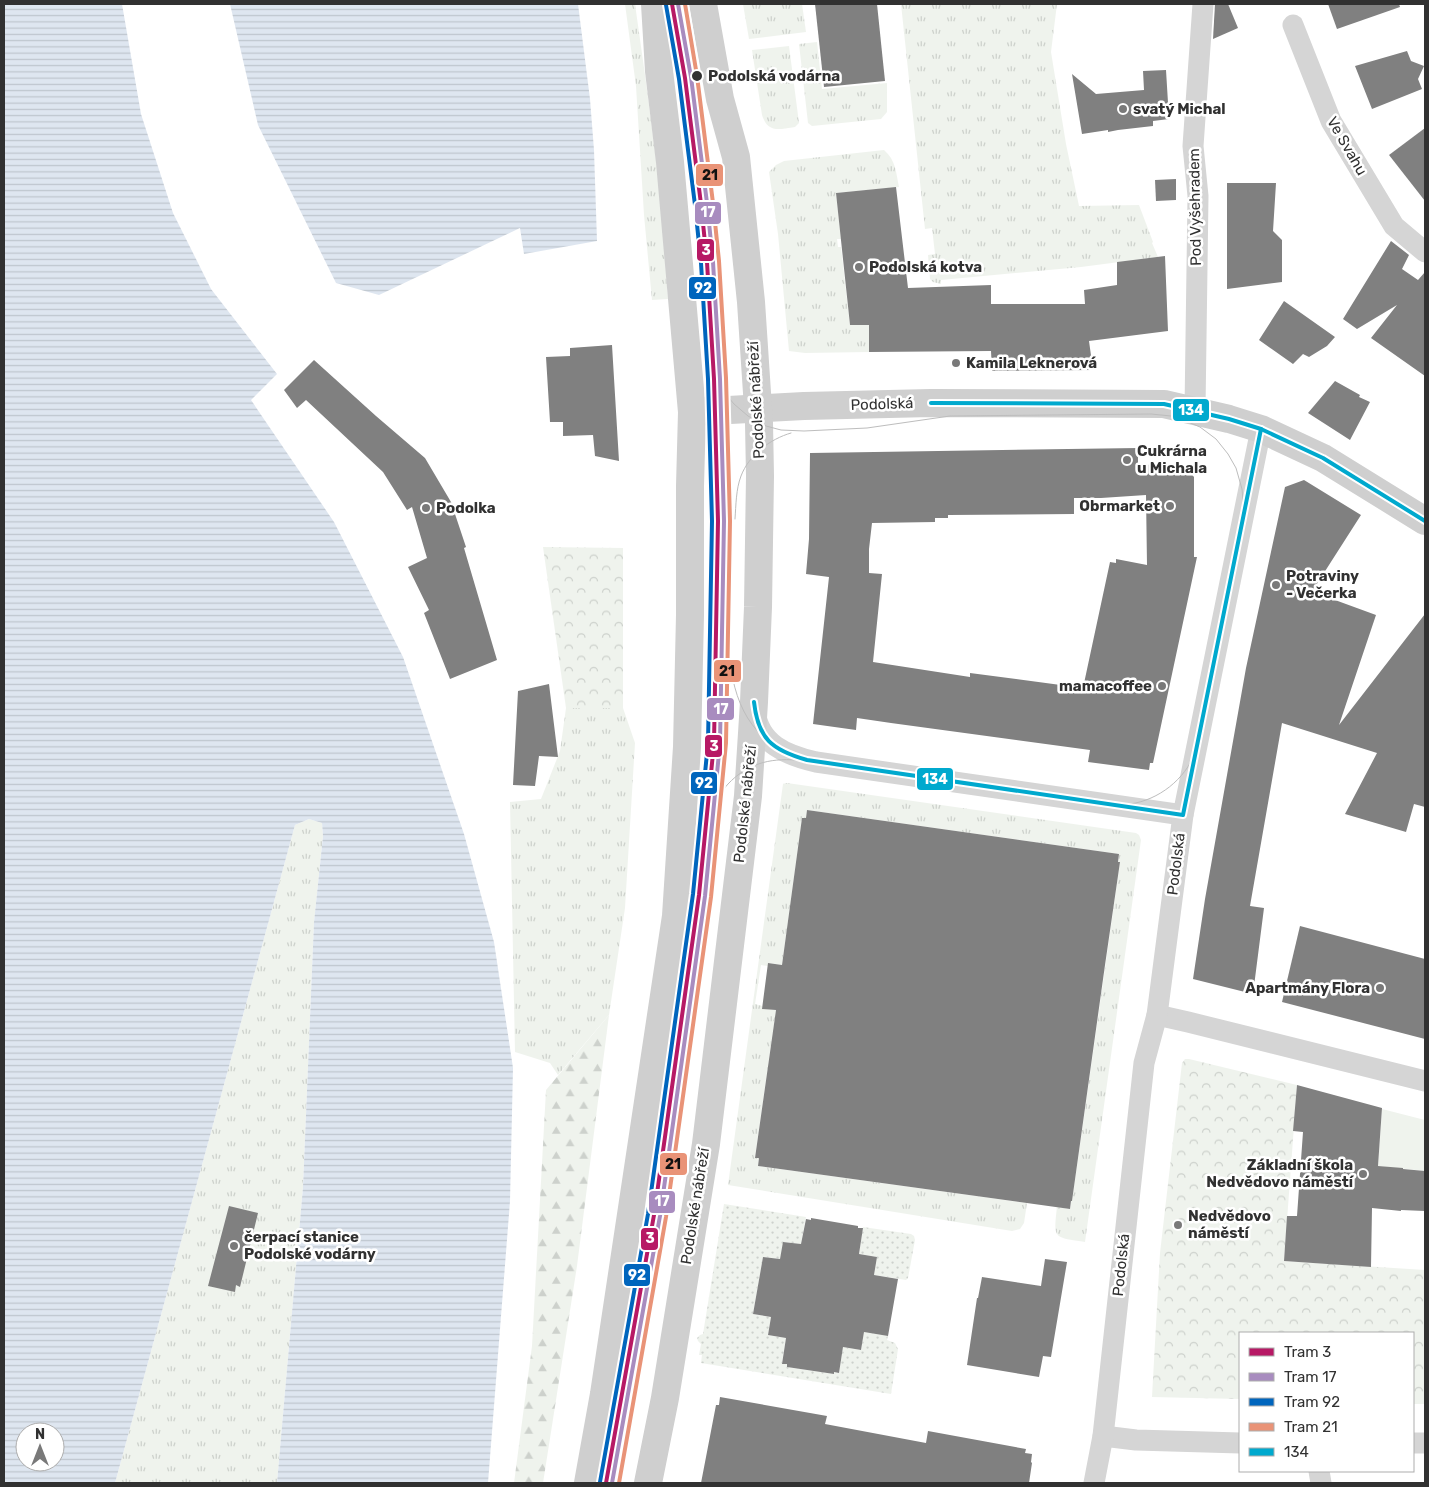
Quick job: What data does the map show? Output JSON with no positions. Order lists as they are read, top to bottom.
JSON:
{
  "streets": {
    "main road": ["Podolské nábřeží", "Podolská"],
    "street": ["Ve Svahu", "Pod Vyšehradem"]
  },
  "crossings": [
    ["Pod Vyšehradem", "Podolská"],
    ["Podolské nábřeží", "Podolská"]
  ],
  "places": [
    "Podolská vodárna",
    "svatý Michal",
    "Podolská kotva",
    "Kamila Leknerová",
    "Cukrárna u Michala",
    "Obrmarket",
    "Podolka",
    "Potraviny - Večerka",
    "mamacoffee",
    "Apartmány Flora",
    "Základní škola Nedvědovo náměstí",
    "Nedvědovo náměstí",
    "čerpací stanice Podolské vodárny"
  ],
  "lines": [
    "tram line 3",
    "tram line 17",
    "tram line 21",
    "tram line 92",
    "transit line 134"
  ],
  "legend": [
    "Tram 3",
    "Tram 17",
    "Tram 92",
    "Tram 21",
    "134"
  ],
  "north": "top"
}
